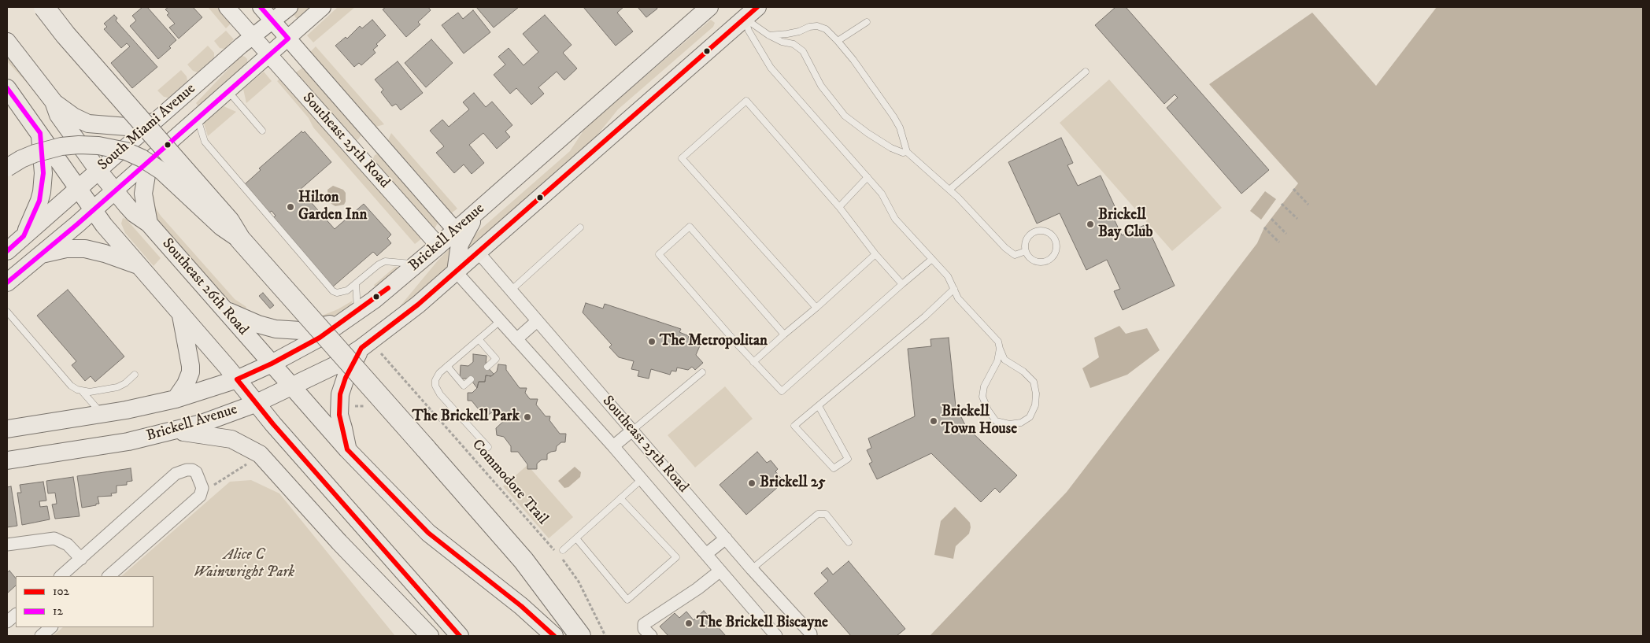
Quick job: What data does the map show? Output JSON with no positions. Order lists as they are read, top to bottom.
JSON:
{
  "streets": {
    "main road": [
      "South Miami Avenue",
      "Southeast 25th Road",
      "Brickell Avenue",
      "Southeast 26th Road"
    ],
    "path": ["Commodore Trail"]
  },
  "crossings": [
    ["South Miami Avenue", "Southeast 25th Road"],
    ["South Miami Avenue", "Southeast 26th Road"],
    ["Southeast 25th Road", "Brickell Avenue"],
    ["Brickell Avenue", "Southeast 26th Road"]
  ],
  "parks": ["Alice C Wainwright Park"],
  "places": [
    "Hilton Garden Inn",
    "Brickell Bay Club",
    "The Metropolitan",
    "The Brickell Park",
    "Brickell Town House",
    "Brickell 25",
    "The Brickell Biscayne"
  ],
  "lines": ["transit line 102", "transit line 12"],
  "legend": ["102", "12"]
}
